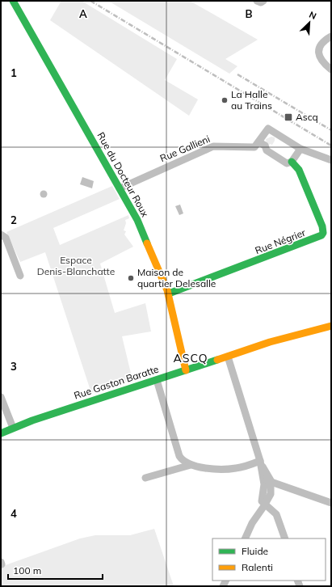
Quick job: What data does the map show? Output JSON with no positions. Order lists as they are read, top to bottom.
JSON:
{
  "streets": {
    "street": [
      "Rue Gallieni",
      "Rue du Docteur Roux",
      "Rue Négrier",
      "Rue Gaston Baratte"
    ]
  },
  "crossings": [
    ["Rue Gallieni", "Rue du Docteur Roux"],
    ["Rue du Docteur Roux", "Rue Négrier"],
    ["Rue du Docteur Roux", "Rue Gaston Baratte"]
  ],
  "districts": ["ASCQ"],
  "parks": ["Espace Denis-Blanchatte"],
  "places": {
    "other": ["La Halle au Trains", "Maison de quartier Delesalle"],
    "transit": ["Ascq"]
  },
  "legend": ["Fluide", "Ralenti"],
  "scale_bar": "100 m",
  "north": "top right",
  "grid": {
    "columns": ["A", "B"],
    "rows": [
      "1",
      "2",
      "3",
      "4"
    ]
  }
}
